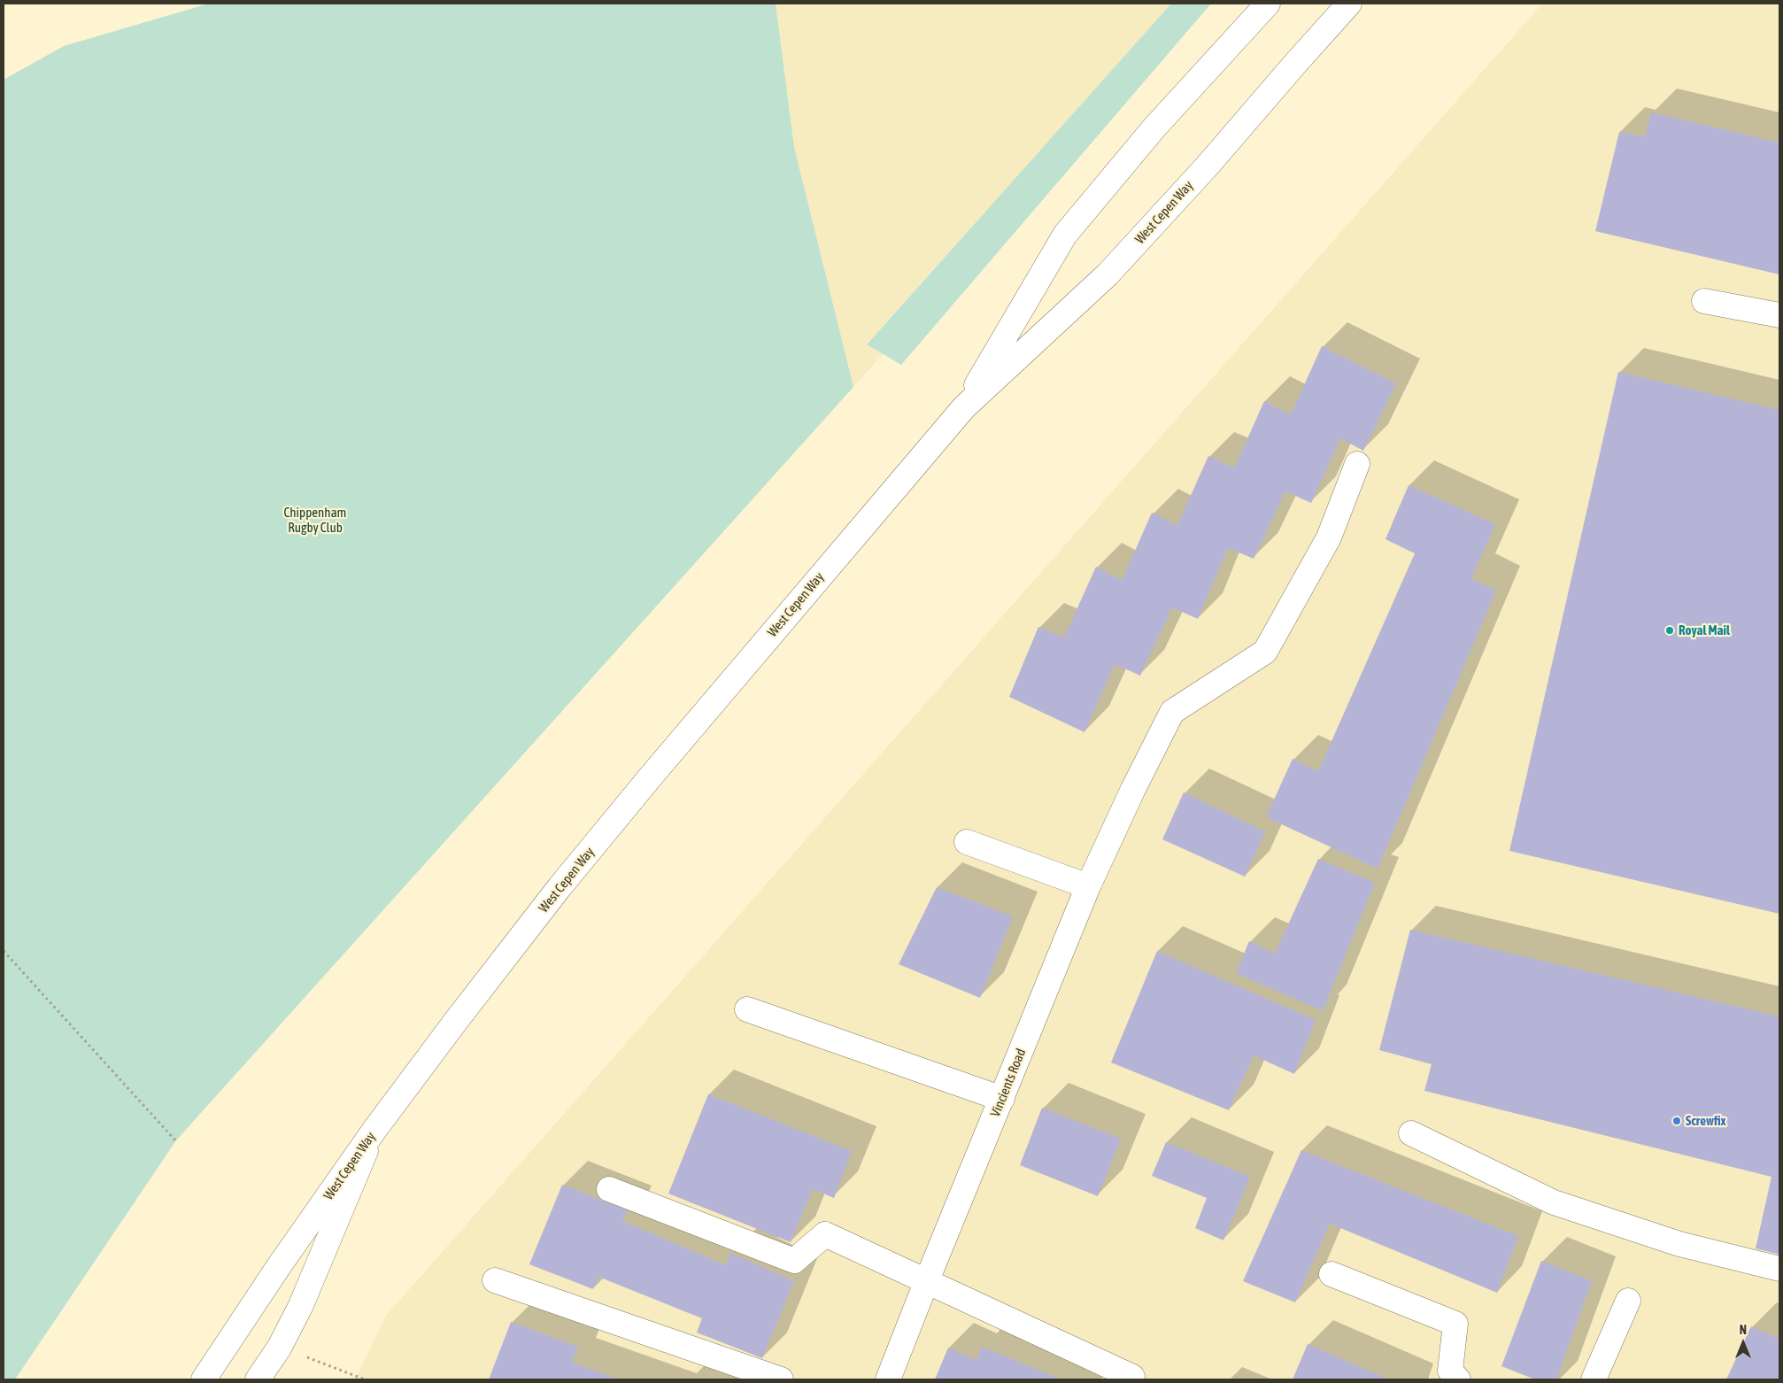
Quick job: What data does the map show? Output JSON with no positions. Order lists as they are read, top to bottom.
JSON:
{
  "streets": {
    "main road": ["West Cepen Way", "Vincients Road"]
  },
  "parks": ["Chippenham Rugby Club"],
  "places": ["Royal Mail", "Screwfix"],
  "north": "top"
}
